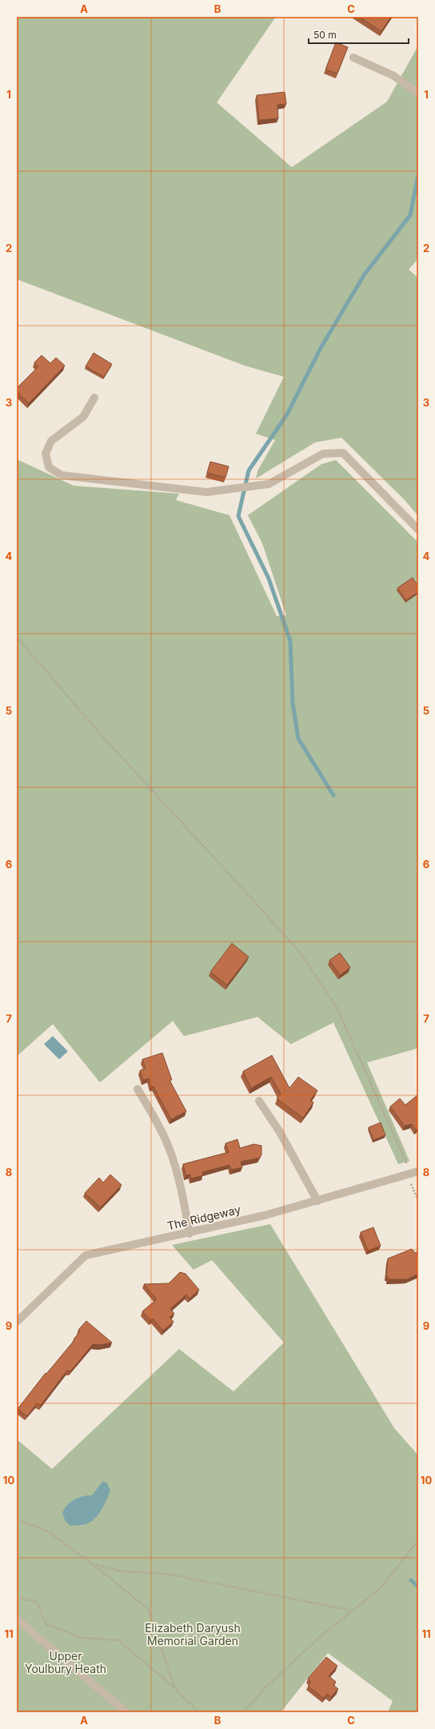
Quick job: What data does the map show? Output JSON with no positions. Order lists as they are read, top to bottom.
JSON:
{
  "streets": {
    "street": ["The Ridgeway"]
  },
  "parks": ["Elizabeth Daryush Memorial Garden", "Upper Youlbury Heath"],
  "scale_bar": "50 m",
  "grid": {
    "columns": ["A", "B", "C"],
    "rows": [
      "1",
      "2",
      "3",
      "4",
      "5",
      "6",
      "7",
      "8",
      "9",
      "10",
      "11"
    ]
  }
}
